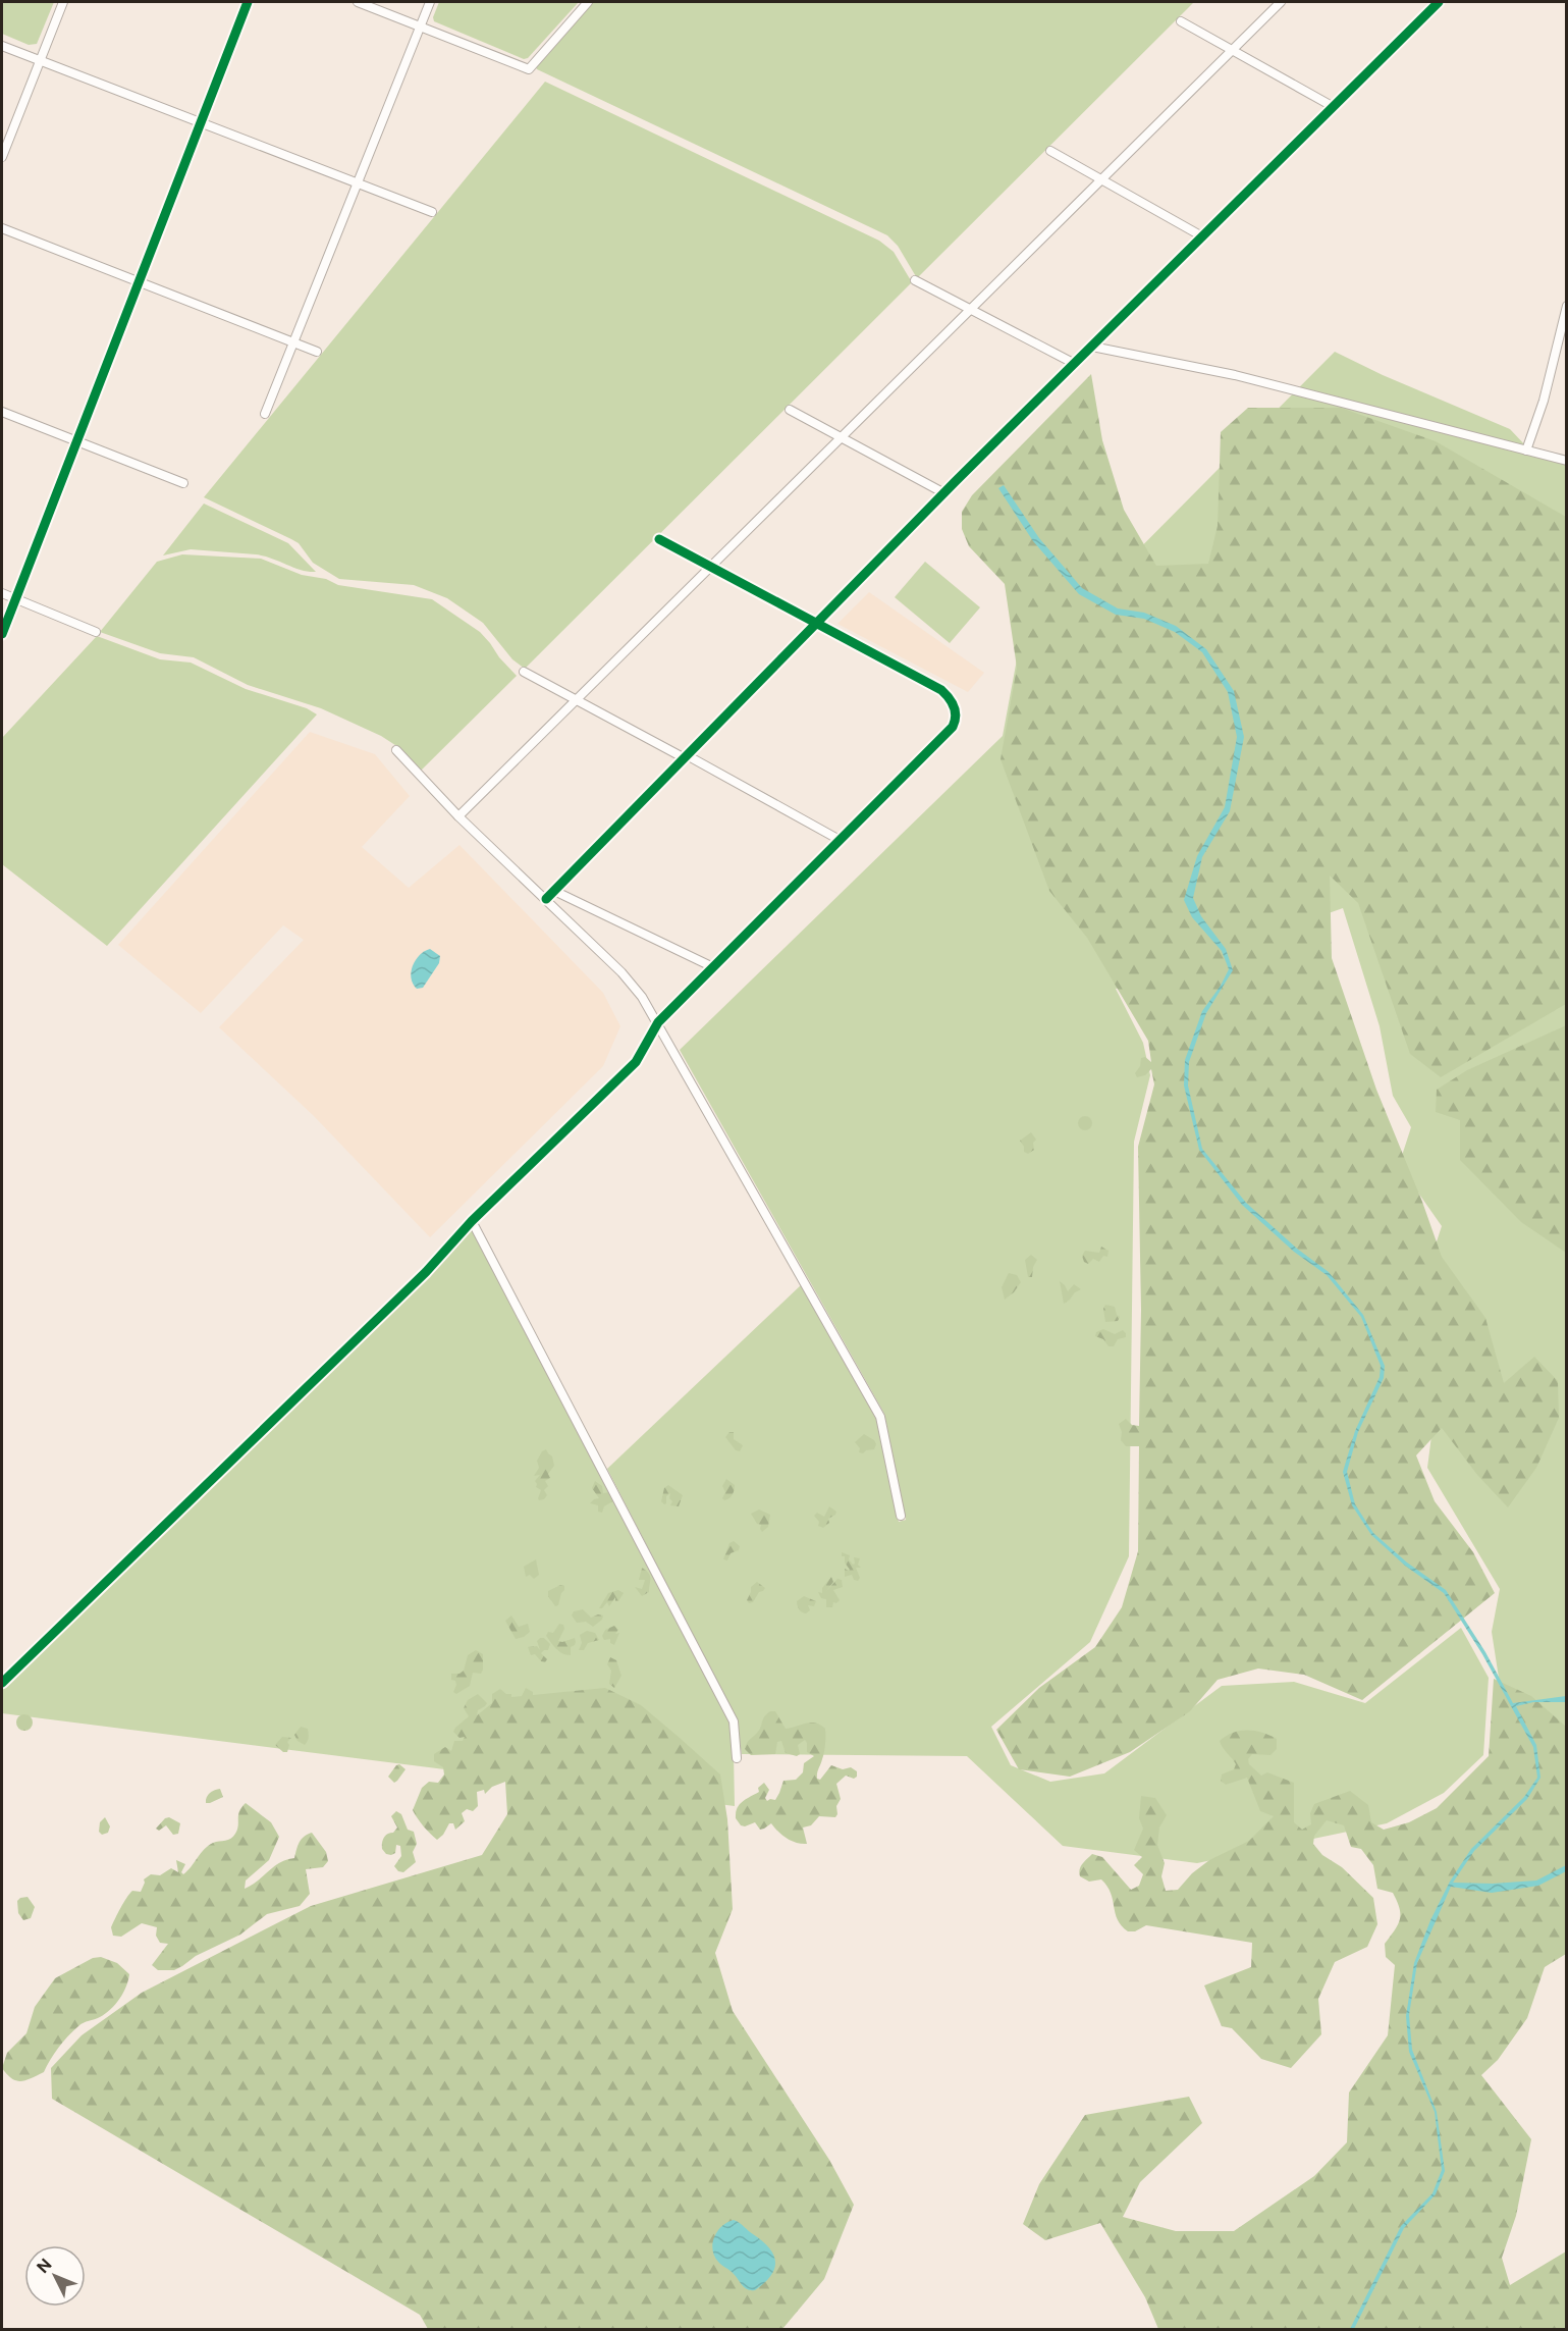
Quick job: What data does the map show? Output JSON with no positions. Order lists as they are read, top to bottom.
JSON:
{
  "north": "top left"
}
